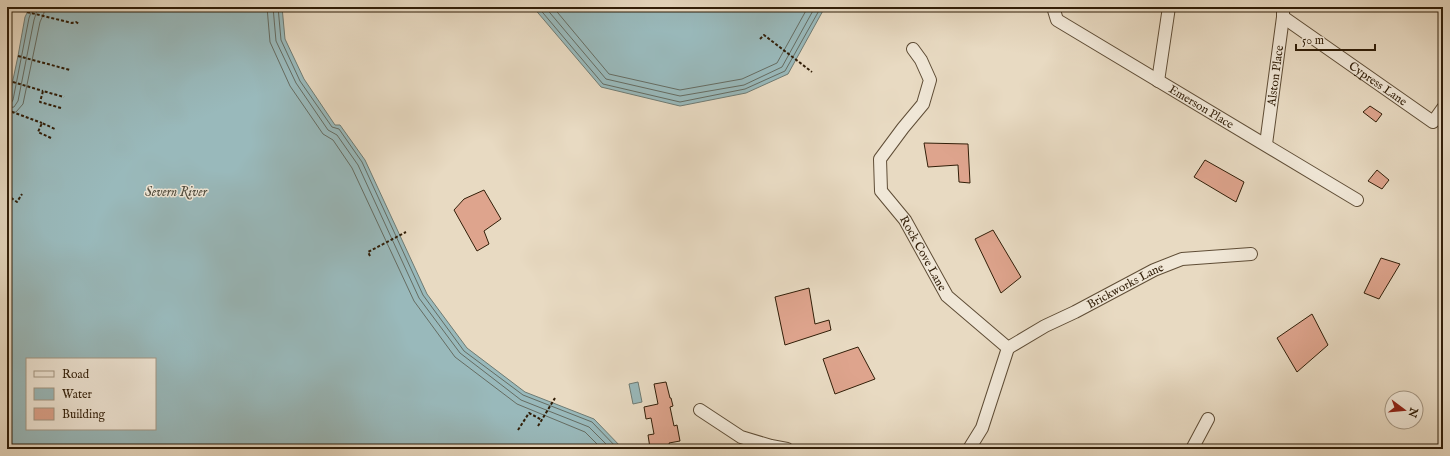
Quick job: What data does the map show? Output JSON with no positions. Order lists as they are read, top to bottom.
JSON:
{
  "streets": {
    "street": [
      "Alston Place",
      "Cypress Lane",
      "Emerson Place",
      "Rock Cove Lane",
      "Brickworks Lane"
    ]
  },
  "crossings": [
    ["Alston Place", "Cypress Lane"],
    ["Alston Place", "Emerson Place"],
    ["Rock Cove Lane", "Brickworks Lane"]
  ],
  "water": ["Severn River"],
  "legend": ["Road", "Water", "Building"],
  "scale_bar": "50 m",
  "north": "right"
}
